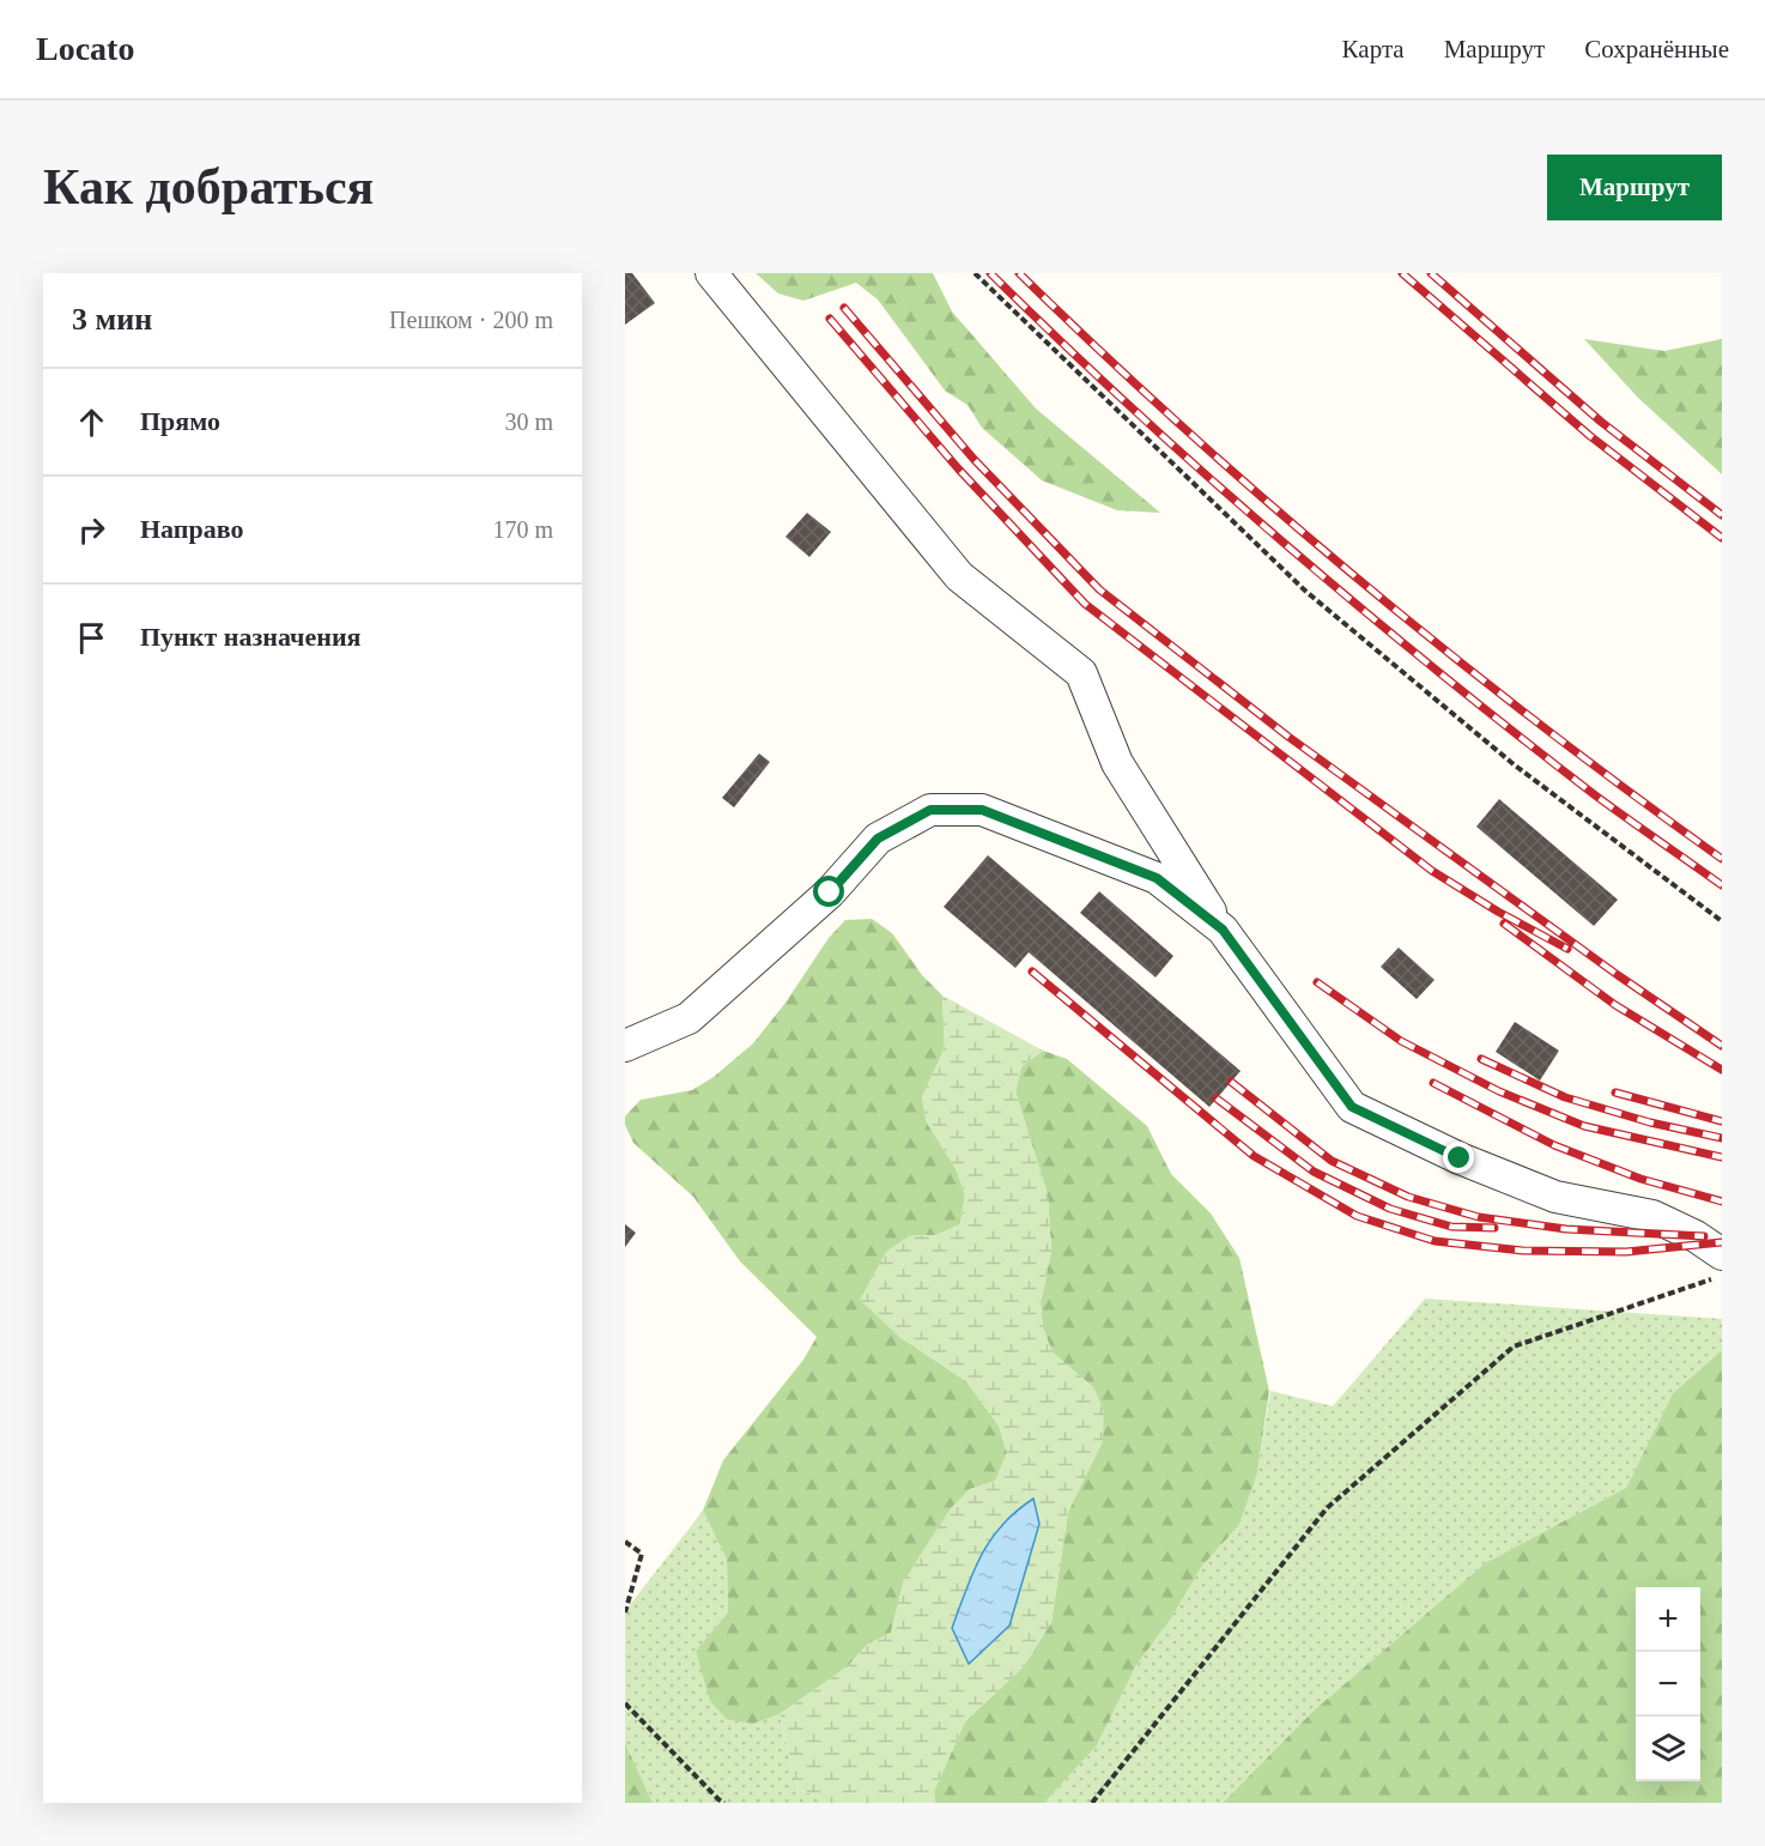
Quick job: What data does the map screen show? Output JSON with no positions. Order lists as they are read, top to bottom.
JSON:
{
  "page": {
    "header": "Locato",
    "nav": ["Карта", "Маршрут", "Сохранённые"],
    "buttons": "Маршрут",
    "title": "Как добраться",
    "heading": ["3 мин", "Пешком · 200 m"],
    "list": [
      ["Прямо", "30 m"],
      ["Направо", "170 m"],
      "Пункт назначения"
    ],
    "map_buttons": ["+", "−"]
  }
}
